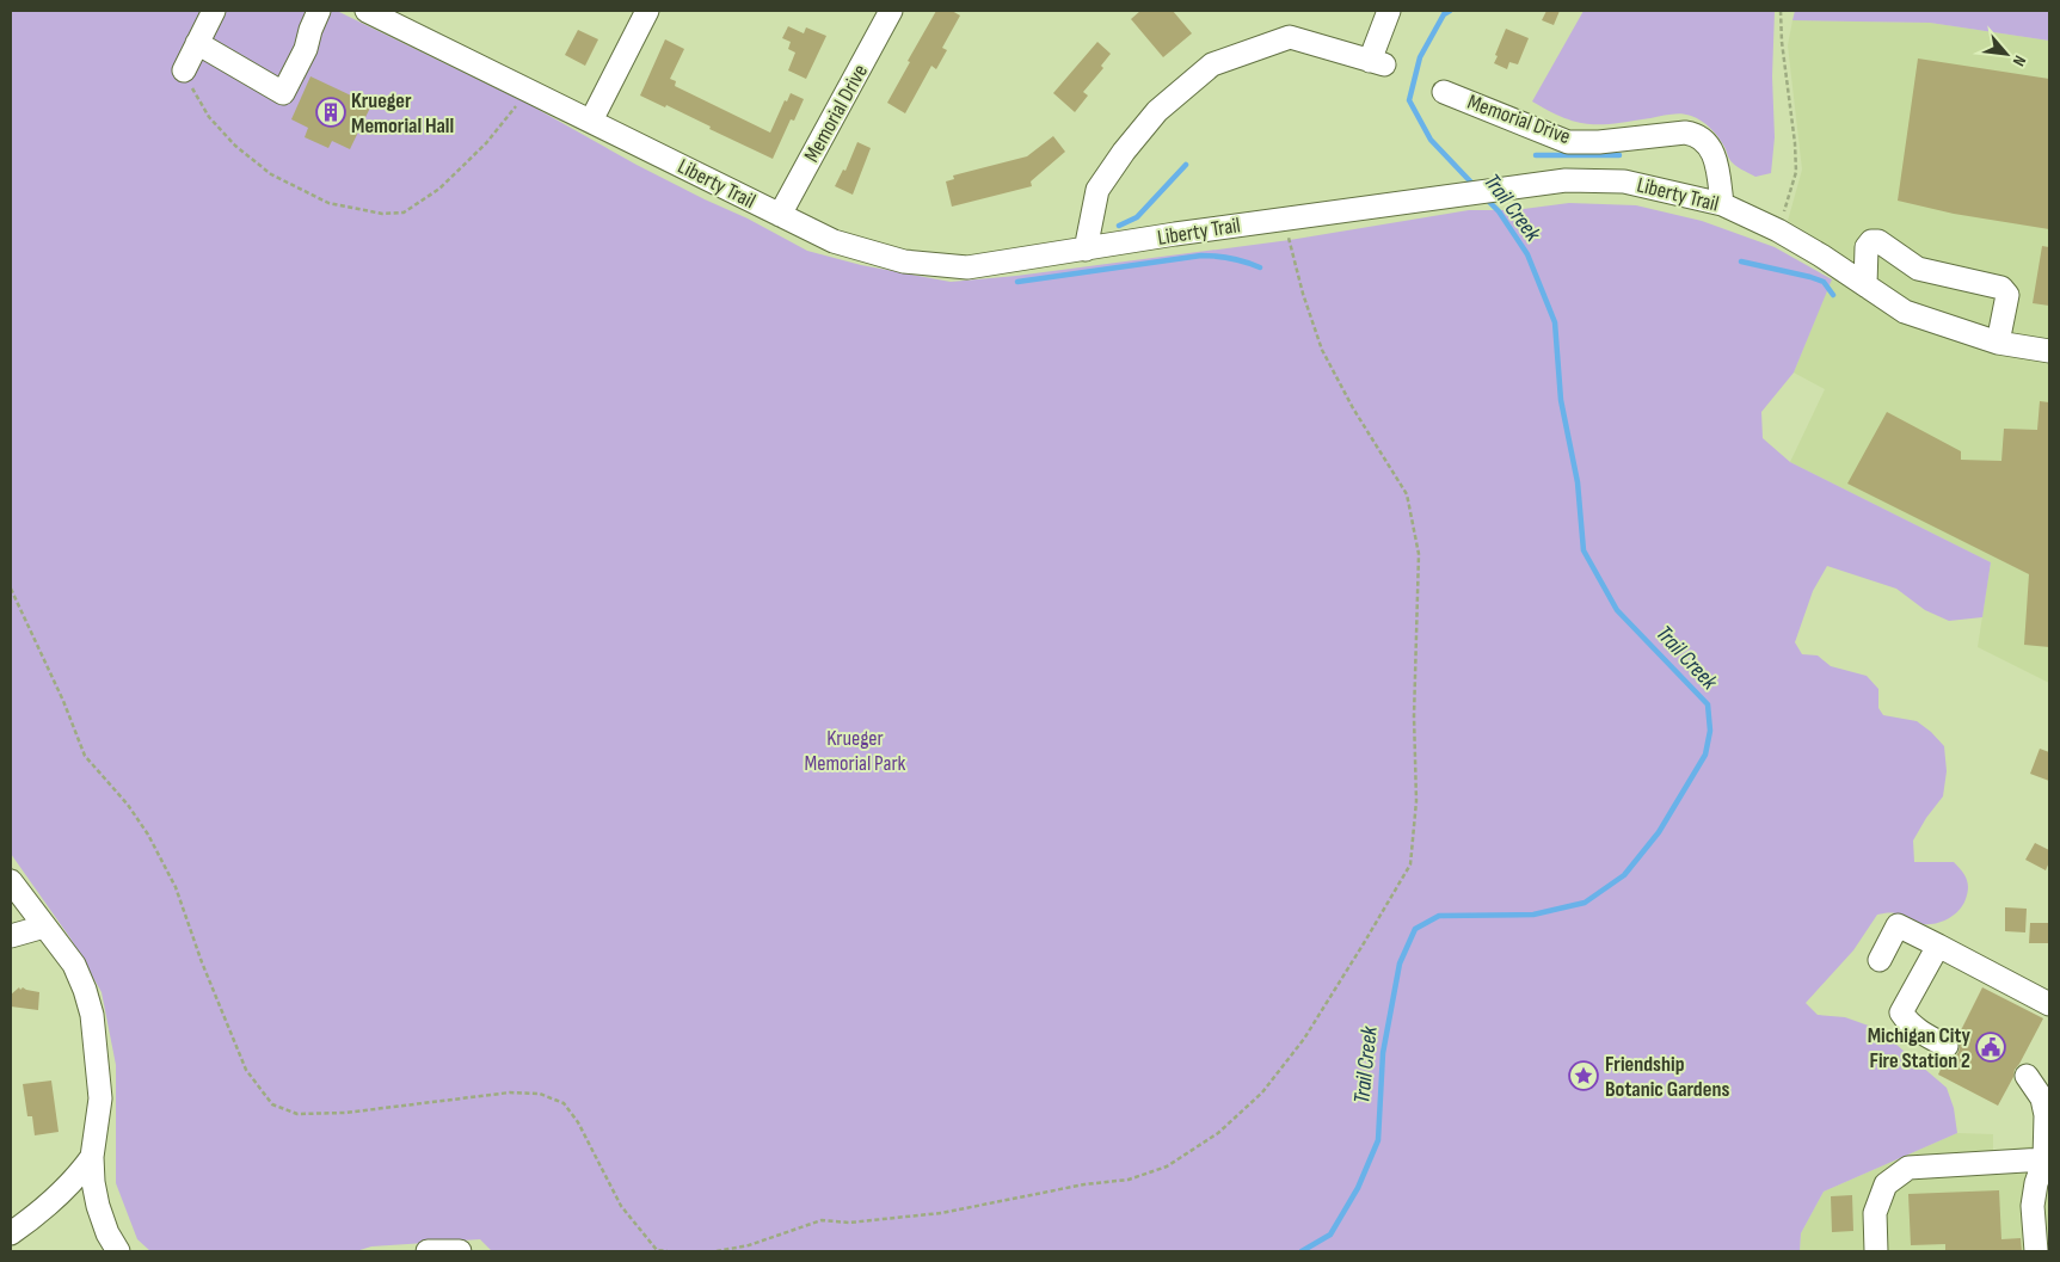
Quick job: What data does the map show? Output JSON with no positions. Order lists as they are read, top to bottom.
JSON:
{
  "streets": {
    "street": ["Memorial Drive", "Liberty Trail"]
  },
  "crossings": [
    ["Memorial Drive", "Liberty Trail"]
  ],
  "water": ["Trail Creek"],
  "parks": ["Krueger Memorial Park"],
  "places": {
    "building": ["Krueger Memorial Hall"],
    "public building": ["Michigan City Fire Station 2"],
    "place": ["Friendship Botanic Gardens"]
  },
  "north": "bottom right"
}
